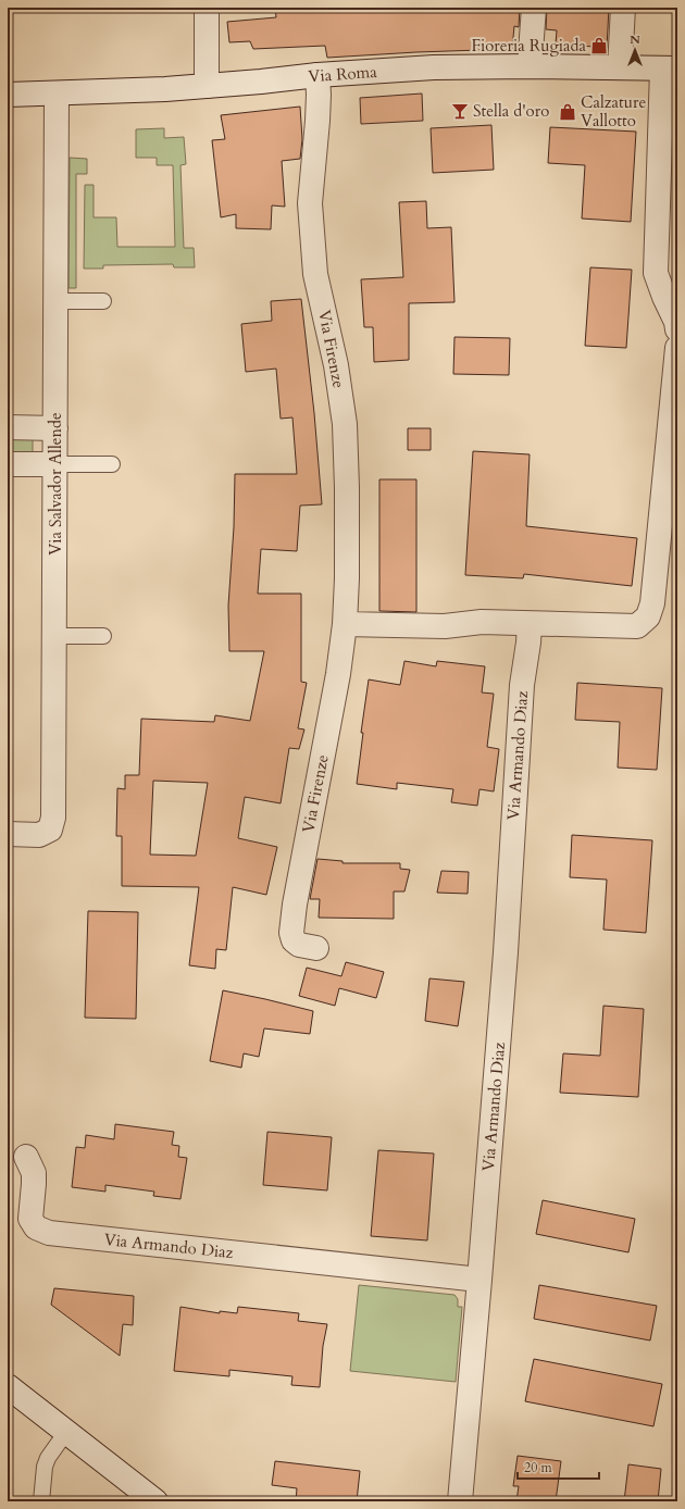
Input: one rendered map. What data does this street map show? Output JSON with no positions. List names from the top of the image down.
{
  "streets": {
    "street": [
      "Via Roma",
      "Via Firenze",
      "Via Salvador Allende",
      "Via Armando Diaz"
    ]
  },
  "crossings": [
    ["Via Roma", "Via Firenze"],
    ["Via Roma", "Via Salvador Allende"]
  ],
  "places": {
    "shop": ["Fioreria Rugiada", "Calzature Vallotto"],
    "bar": ["Stella d'oro"]
  },
  "scale_bar": "20 m",
  "north": "top"
}
